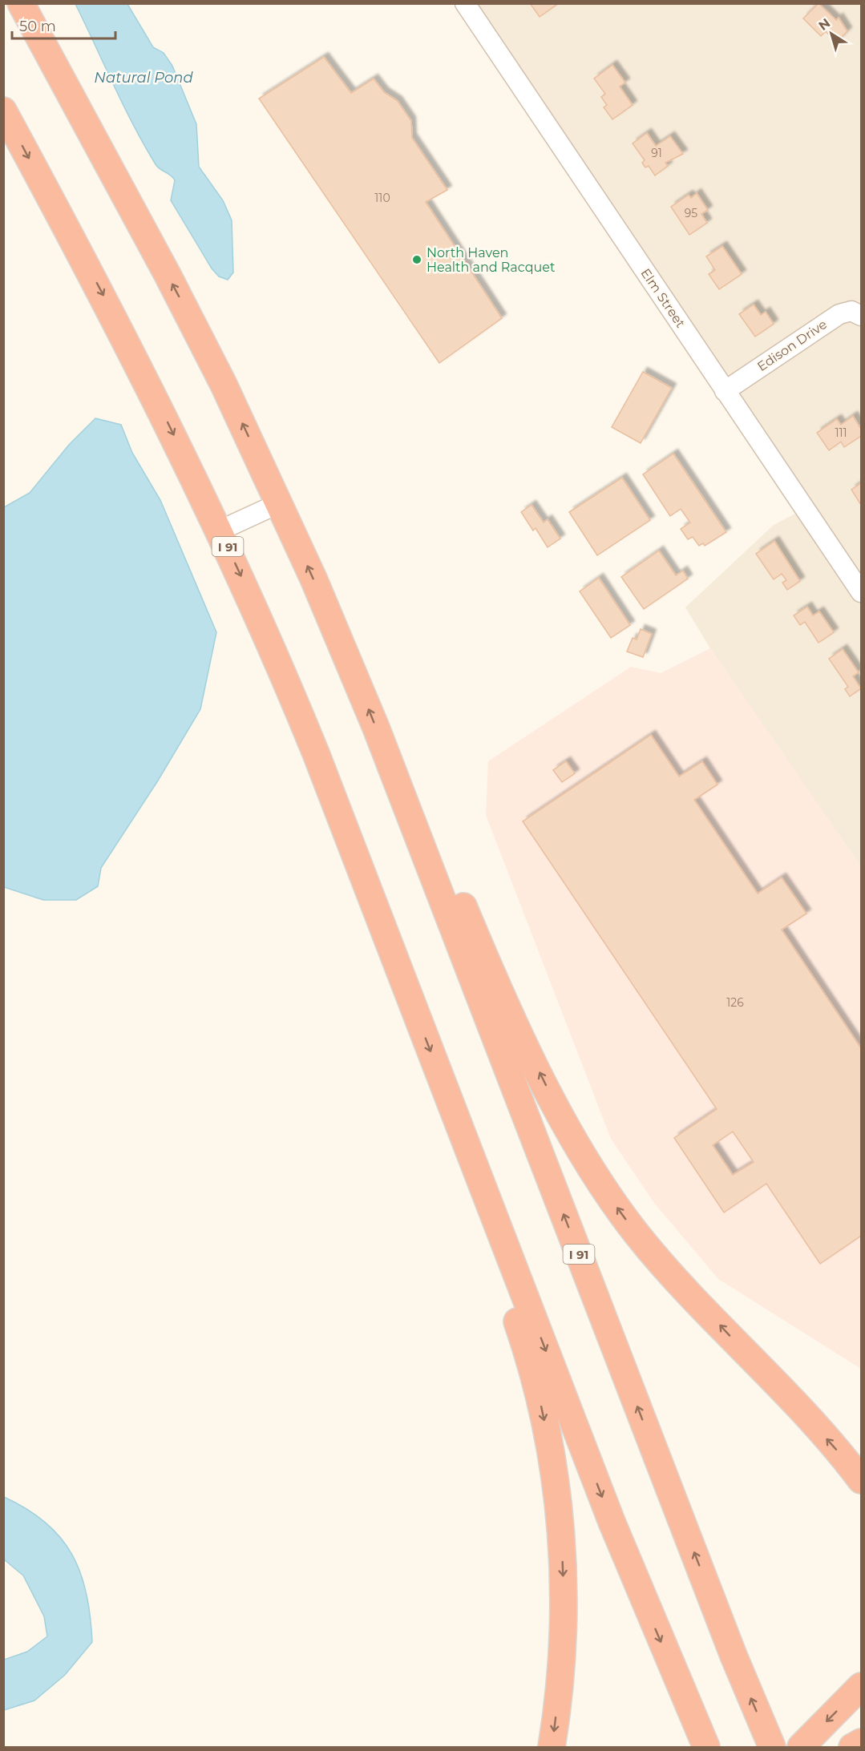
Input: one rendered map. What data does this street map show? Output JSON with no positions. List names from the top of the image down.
{
  "streets": {
    "highway": ["I 91"],
    "street": ["Elm Street", "Edison Drive"]
  },
  "crossings": [
    ["Elm Street", "Edison Drive"]
  ],
  "water": ["Natural Pond"],
  "places": ["North Haven Health and Racquet"],
  "house_numbers": [
    "91",
    "110",
    "95",
    "111",
    "126"
  ],
  "scale_bar": "50 m",
  "north": "top left"
}
